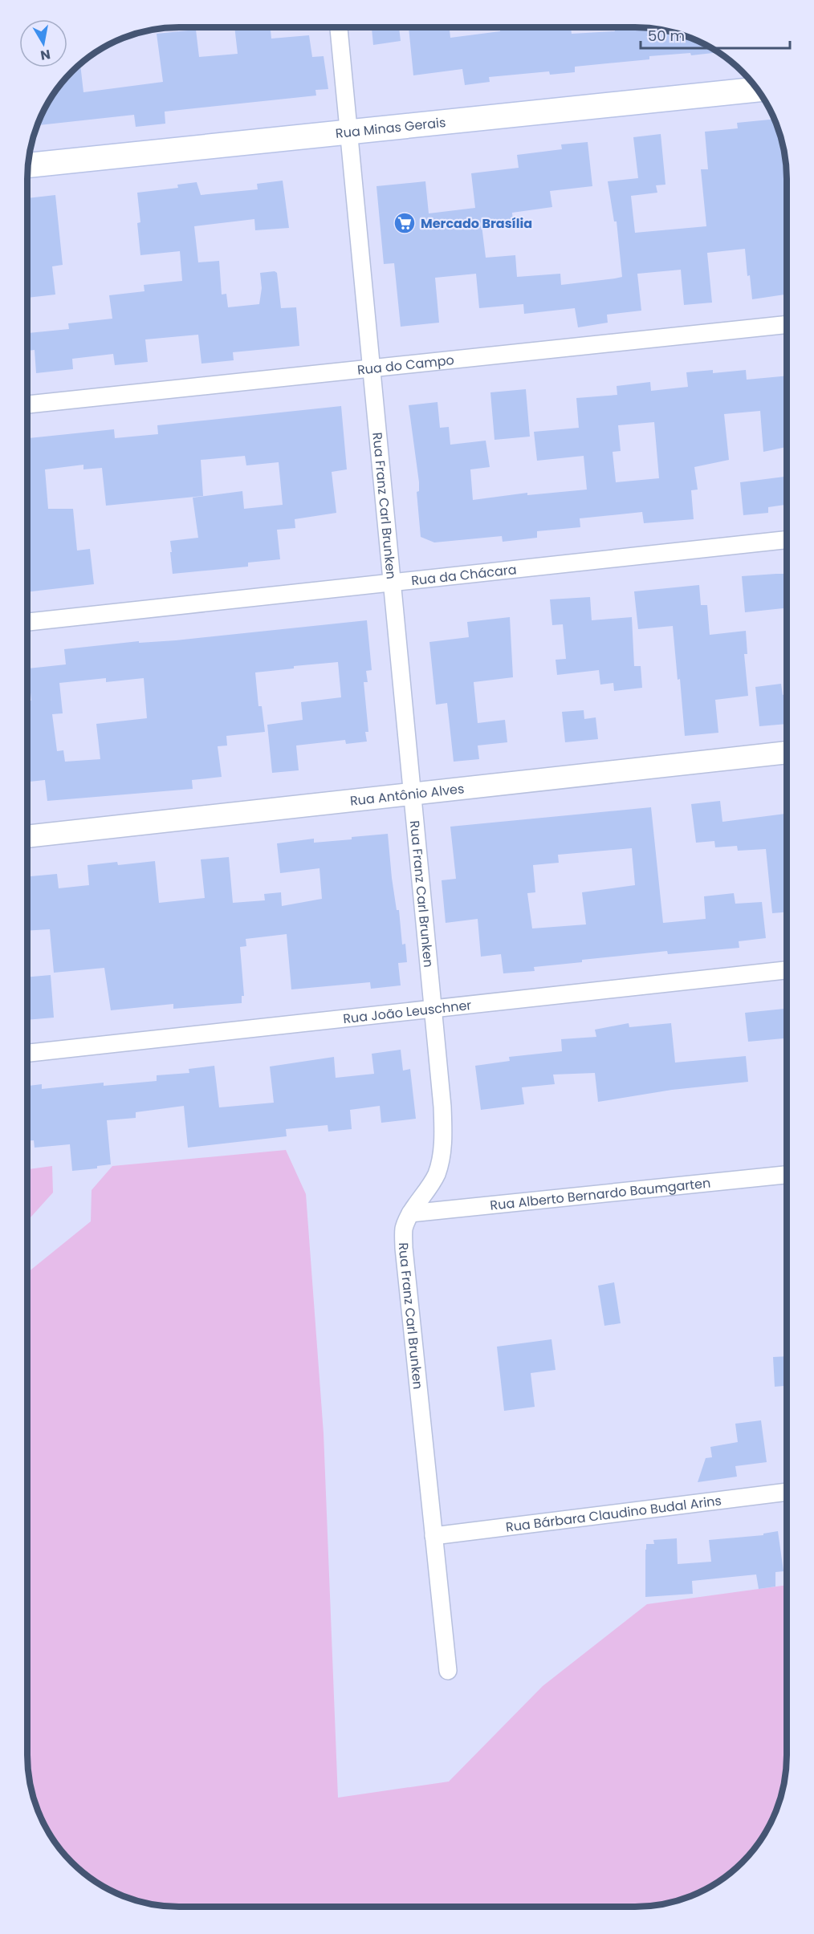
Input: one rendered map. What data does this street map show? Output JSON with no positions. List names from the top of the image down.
{
  "streets": {
    "main road": ["Rua Minas Gerais"],
    "street": [
      "Rua do Campo",
      "Rua Franz Carl Brunken",
      "Rua da Chácara",
      "Rua Antônio Alves",
      "Rua João Leuschner",
      "Rua Alberto Bernardo Baumgarten",
      "Rua Bárbara Claudino Budal Arins"
    ]
  },
  "crossings": [
    ["Rua Minas Gerais", "Rua Franz Carl Brunken"],
    ["Rua do Campo", "Rua Franz Carl Brunken"],
    ["Rua Franz Carl Brunken", "Rua da Chácara"],
    ["Rua Franz Carl Brunken", "Rua Antônio Alves"],
    ["Rua Franz Carl Brunken", "Rua João Leuschner"],
    ["Rua Franz Carl Brunken", "Rua Alberto Bernardo Baumgarten"],
    ["Rua Franz Carl Brunken", "Rua Bárbara Claudino Budal Arins"]
  ],
  "places": {
    "supermarket": ["Mercado Brasília"]
  },
  "scale_bar": "50 m",
  "north": "bottom"
}
